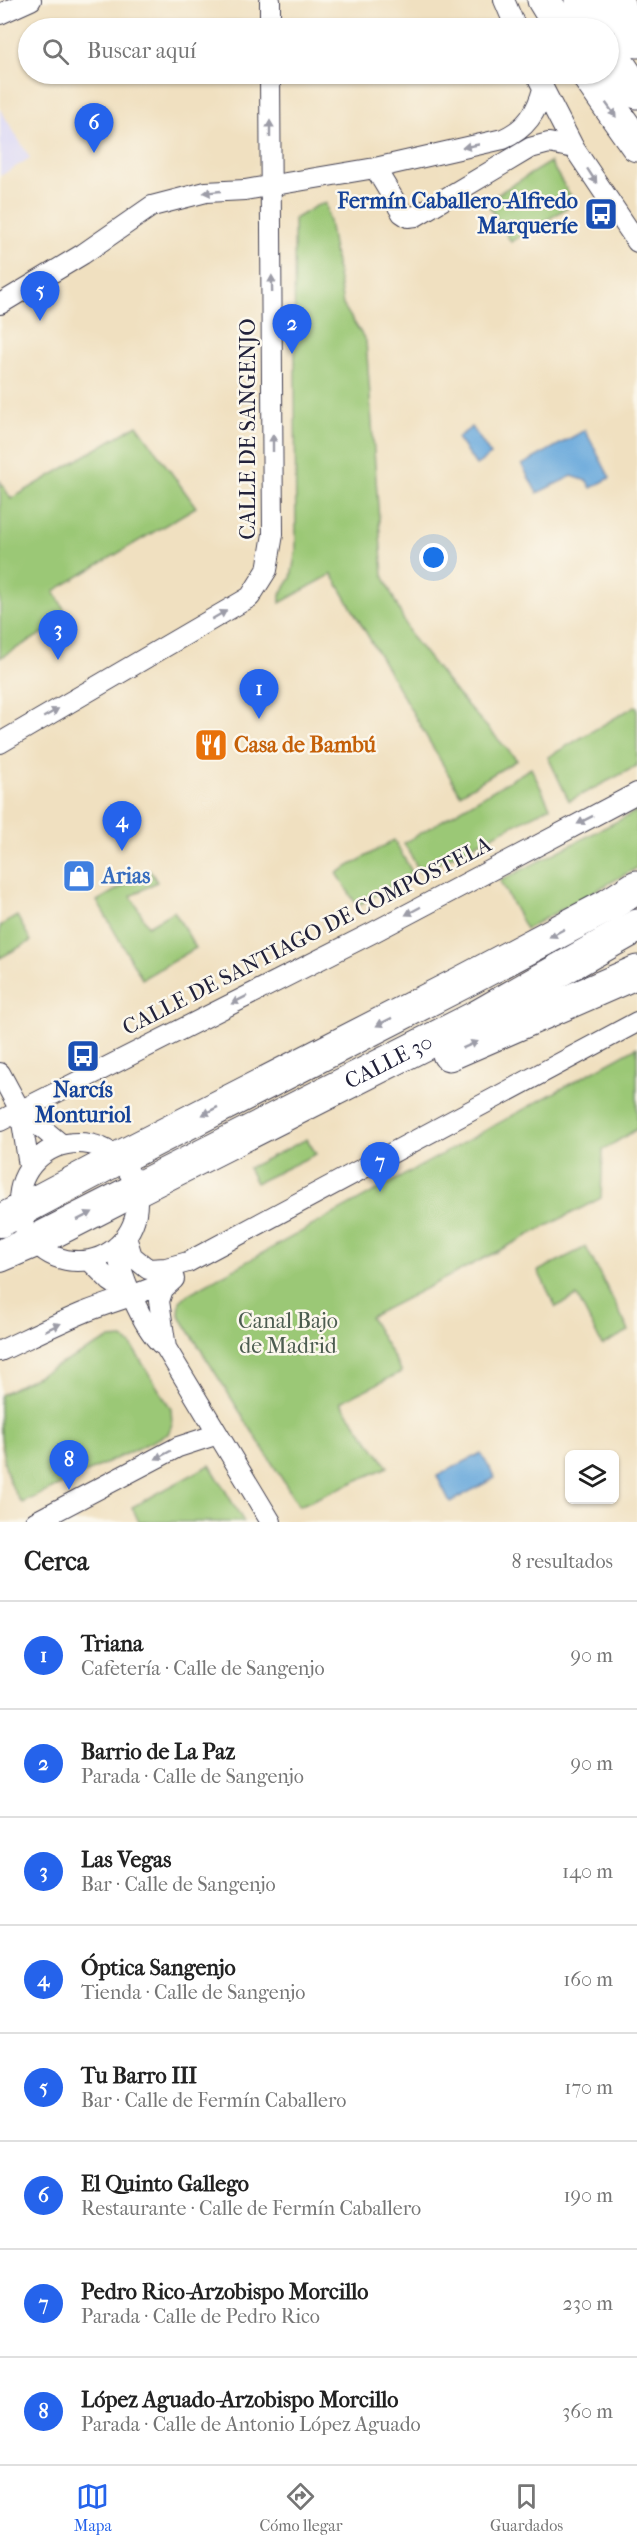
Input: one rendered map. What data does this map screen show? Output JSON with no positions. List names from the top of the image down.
{
  "streets": {
    "highway": ["CALLE 30"],
    "street": ["CALLE DE SANGENJO", "CALLE DE SANTIAGO DE COMPOSTELA"]
  },
  "one_way": ["CALLE DE SANGENJO", "CALLE DE SANTIAGO DE COMPOSTELA"],
  "parks": ["Canal Bajo de Madrid"],
  "places": {
    "bus stop": ["Fermín Caballero-Alfredo Marqueríe", "Narcís Monturiol"],
    "restaurant": ["Casa de Bambú"],
    "shop": ["Arias"]
  },
  "page": {
    "search": "Buscar aquí",
    "pins": [
      "6",
      "5",
      "2",
      "3",
      "1",
      "4",
      "7",
      "8"
    ],
    "heading": ["Cerca", "8 resultados"],
    "list": [
      {
        "mark": "1",
        "name": "Triana",
        "note": "Cafetería · Calle de Sangenjo",
        "value": "90 m"
      },
      {
        "mark": "2",
        "name": "Barrio de La Paz",
        "note": "Parada · Calle de Sangenjo",
        "value": "90 m"
      },
      {
        "mark": "3",
        "name": "Las Vegas",
        "note": "Bar · Calle de Sangenjo",
        "value": "140 m"
      },
      {
        "mark": "4",
        "name": "Óptica Sangenjo",
        "note": "Tienda · Calle de Sangenjo",
        "value": "160 m"
      },
      {
        "mark": "5",
        "name": "Tu Barro III",
        "note": "Bar · Calle de Fermín Caballero",
        "value": "170 m"
      },
      {
        "mark": "6",
        "name": "El Quinto Gallego",
        "note": "Restaurante · Calle de Fermín Caballero",
        "value": "190 m"
      },
      {
        "mark": "7",
        "name": "Pedro Rico-Arzobispo Morcillo",
        "note": "Parada · Calle de Pedro Rico",
        "value": "230 m"
      },
      {
        "mark": "8",
        "name": "López Aguado-Arzobispo Morcillo",
        "note": "Parada · Calle de Antonio López Aguado",
        "value": "360 m"
      }
    ],
    "nav": ["Mapa", "Cómo llegar", "Guardados"]
  }
}
